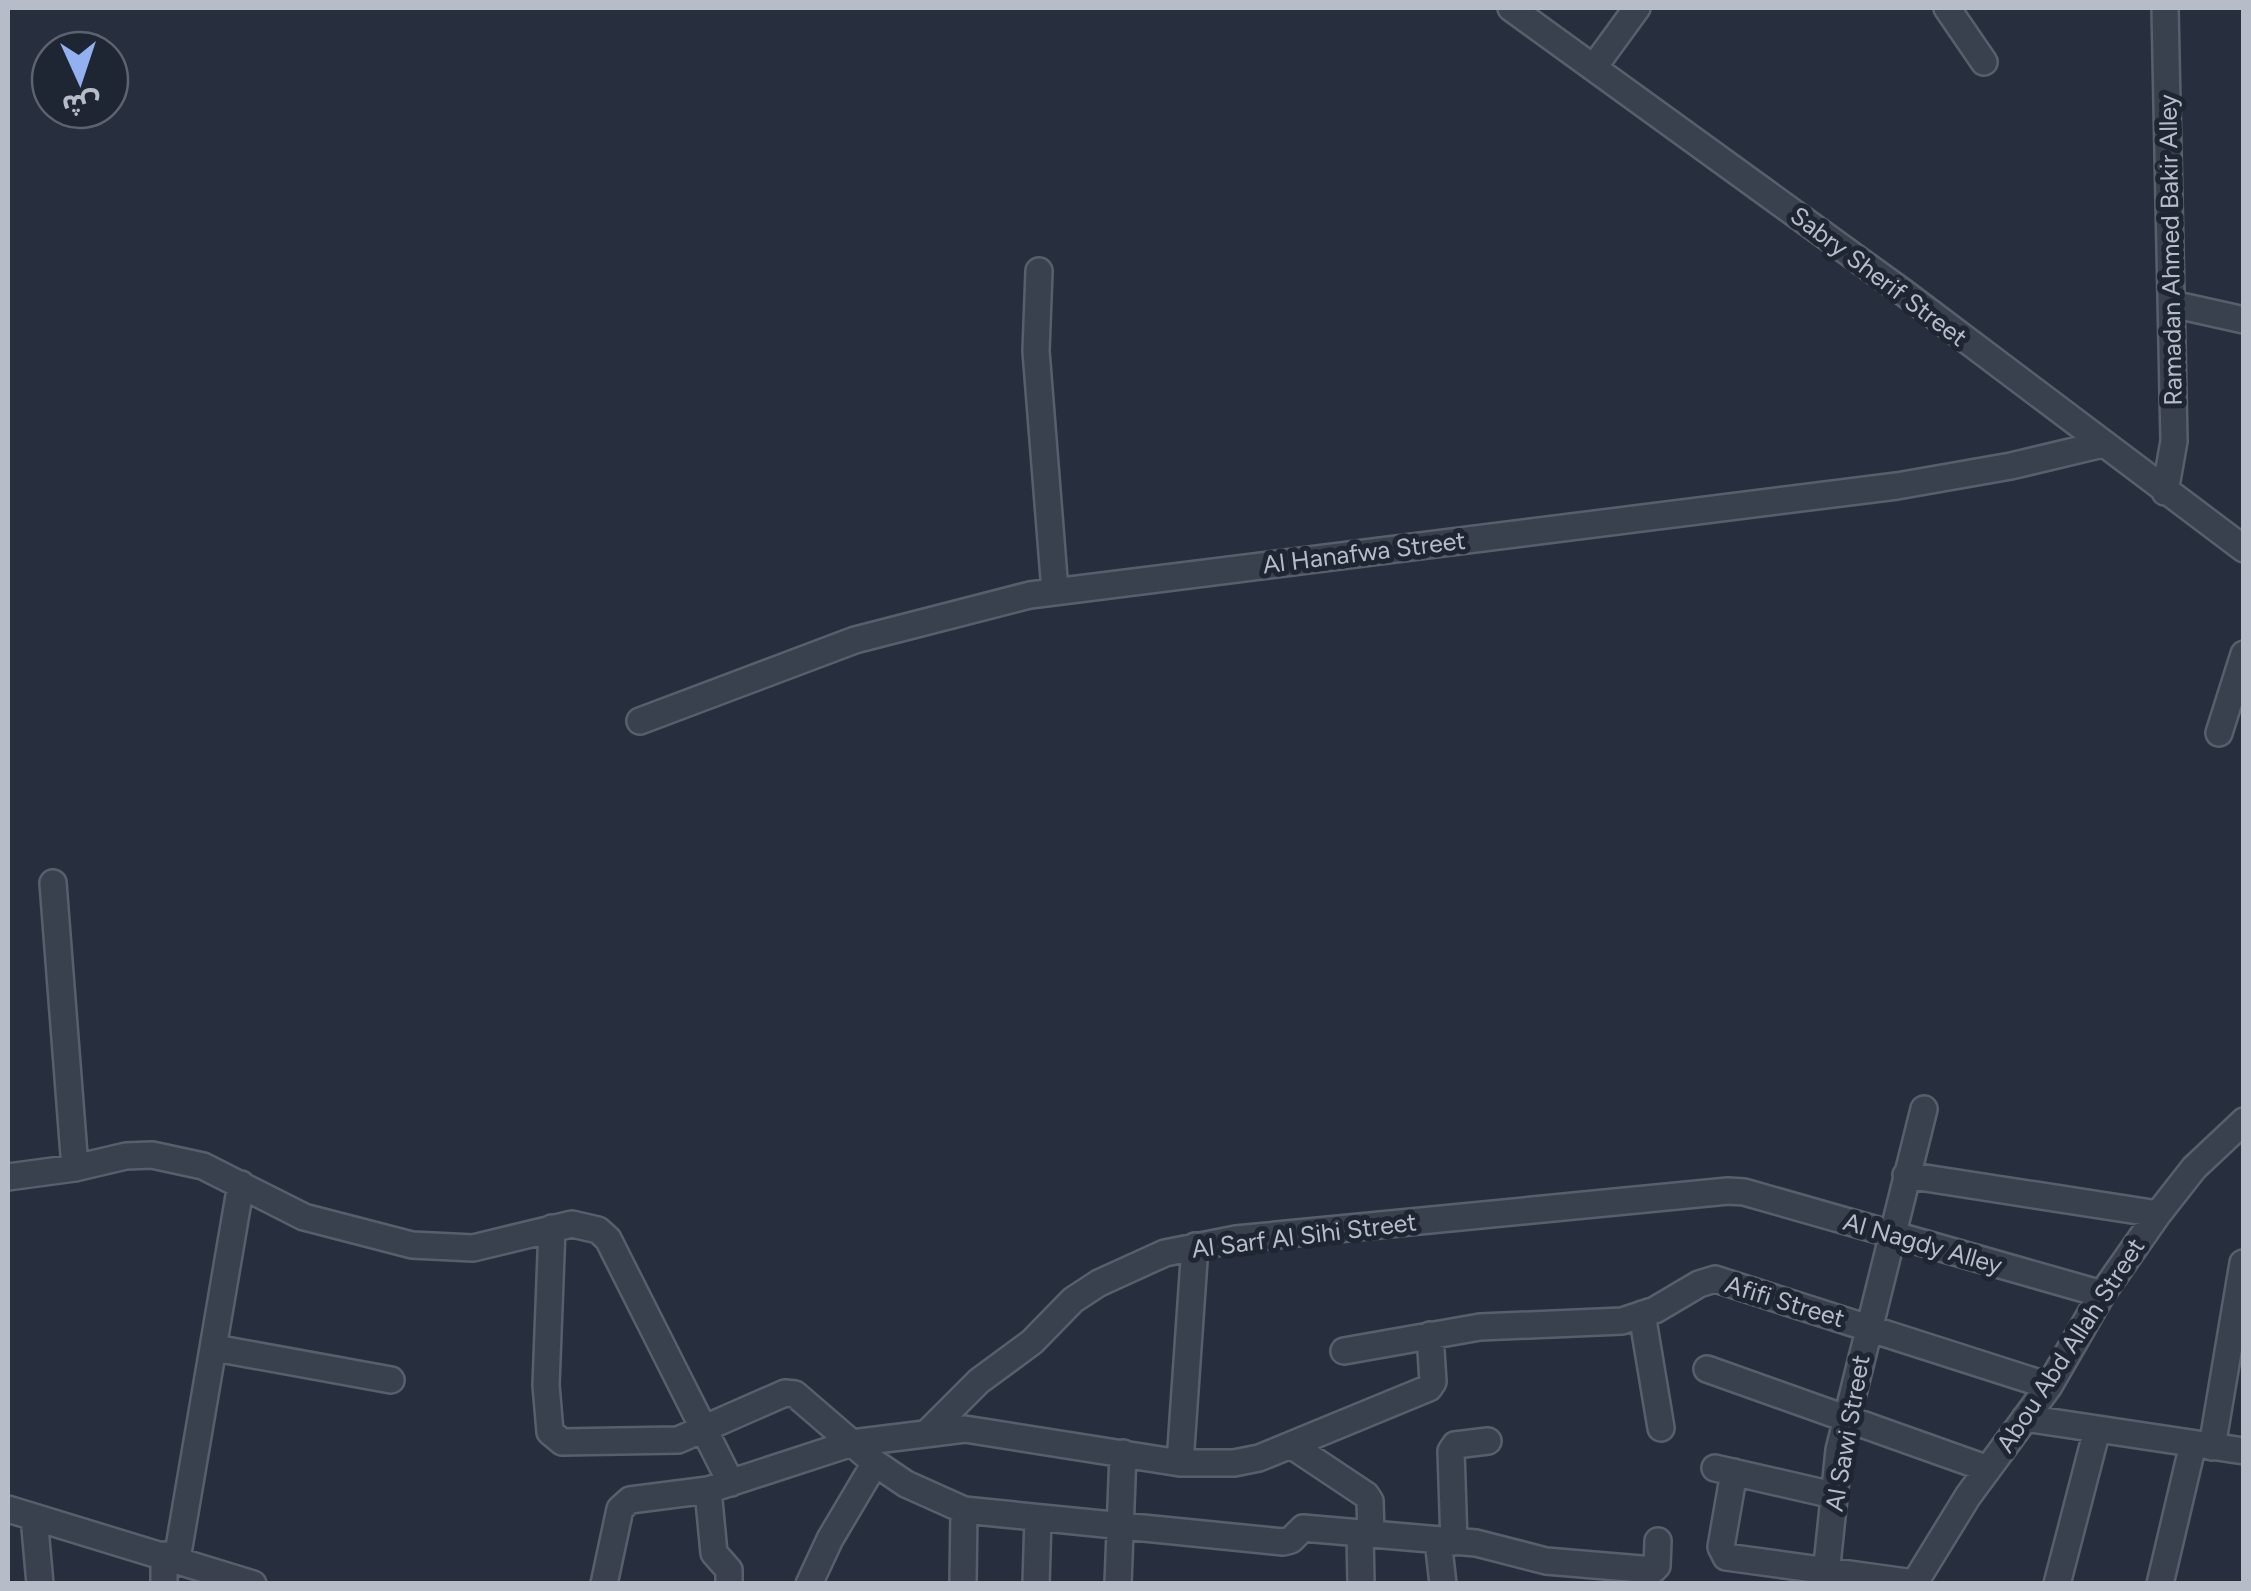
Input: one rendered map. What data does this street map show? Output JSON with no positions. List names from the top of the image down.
{
  "streets": {
    "street": [
      "Ramadan Ahmed Bakir Alley",
      "Sabry Sherif Street",
      "Al Hanafwa Street",
      "Al Sarf Al Sihi Street",
      "Al Nagdy Alley",
      "Afifi Street",
      "Abou Abd Allah Street",
      "Al Sawi Street"
    ]
  },
  "crossings": [
    ["Ramadan Ahmed Bakir Alley", "Sabry Sherif Street"],
    ["Sabry Sherif Street", "Al Hanafwa Street"],
    ["Al Sarf Al Sihi Street", "Al Nagdy Alley"],
    ["Al Nagdy Alley", "Abou Abd Allah Street"],
    ["Al Nagdy Alley", "Al Sawi Street"],
    ["Afifi Street", "Abou Abd Allah Street"],
    ["Afifi Street", "Al Sawi Street"]
  ],
  "north": "bottom"
}
